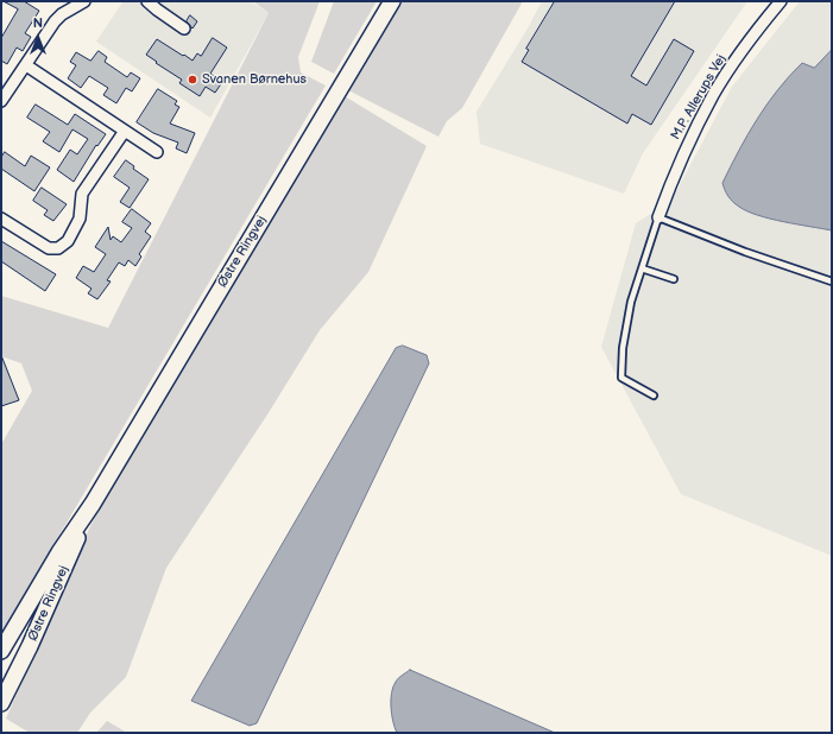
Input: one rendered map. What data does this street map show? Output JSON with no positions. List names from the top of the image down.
{
  "streets": {
    "main road": ["Østre Ringvej"],
    "street": ["M.P. Allerups Vej"]
  },
  "places": ["Svanen Børnehus"],
  "north": "top"
}
